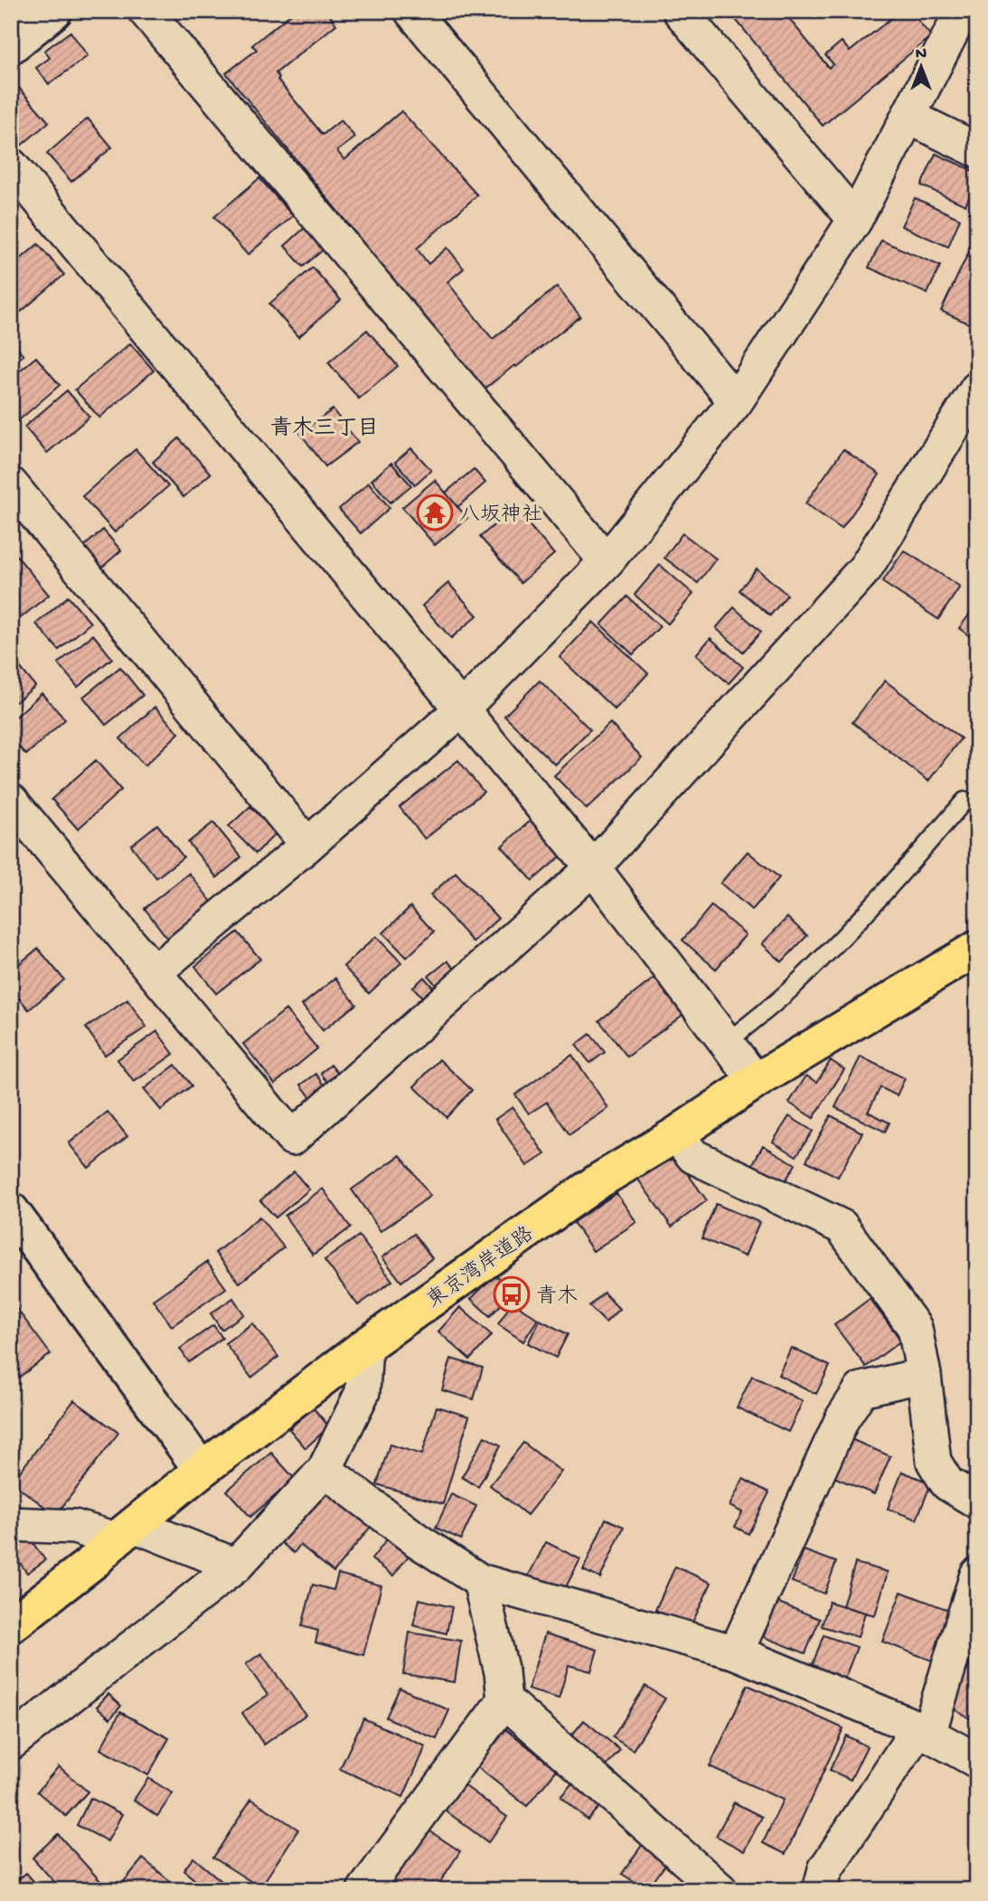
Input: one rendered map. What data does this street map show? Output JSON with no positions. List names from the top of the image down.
{
  "streets": {
    "highway": ["東京湾岸道路"]
  },
  "districts": ["青木三丁目"],
  "places": {
    "temple": ["八坂神社"],
    "bus stop": ["青木"]
  },
  "north": "top"
}
